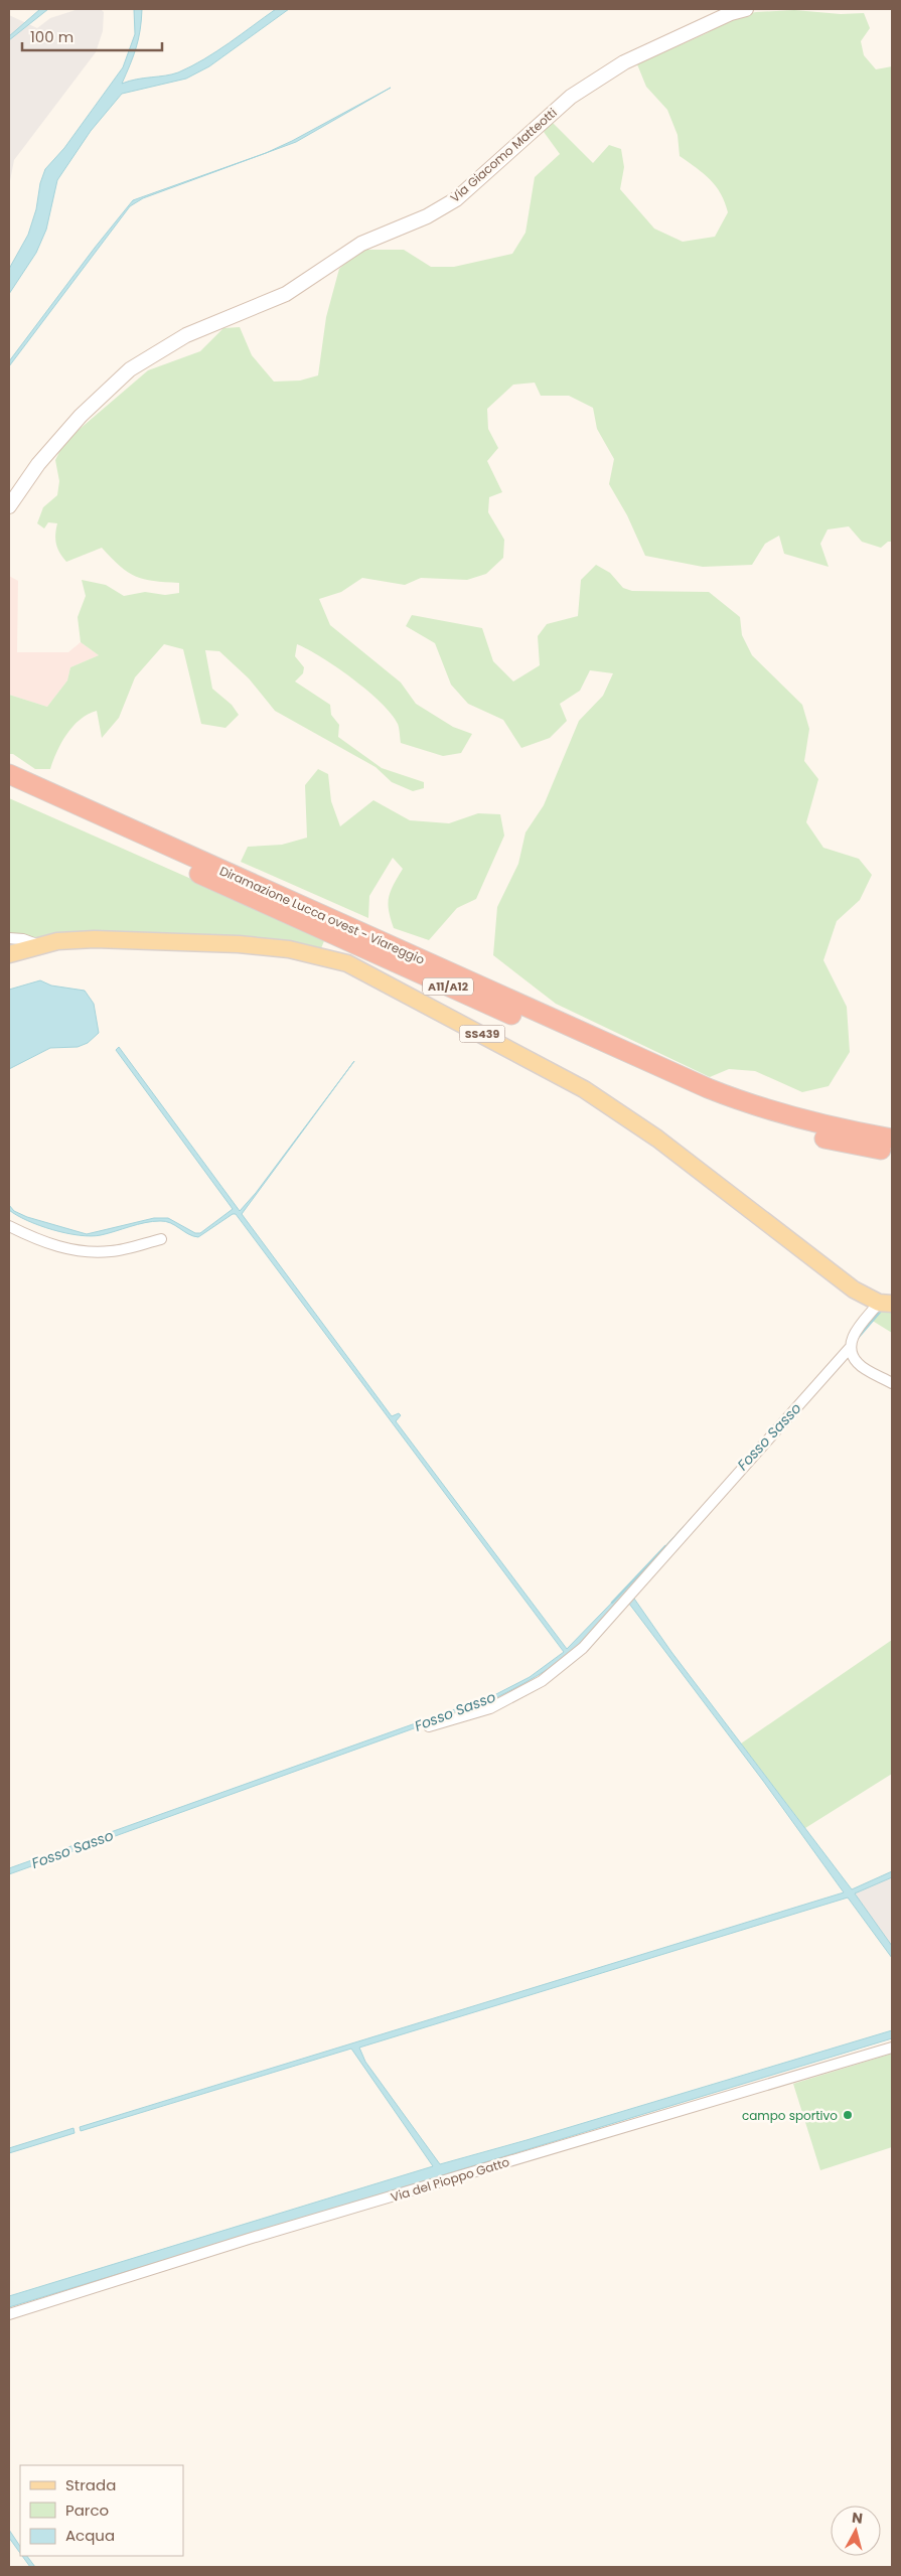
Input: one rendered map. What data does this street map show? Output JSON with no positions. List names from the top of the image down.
{
  "streets": {
    "highway": ["Diramazione Lucca ovest - Viareggio", "A11/A12"],
    "main road": ["Via Giacomo Matteotti", "SS439"],
    "street": ["Via del Pioppo Gatto"]
  },
  "water": ["Fosso Sasso"],
  "places": ["campo sportivo"],
  "legend": ["Strada", "Parco", "Acqua"],
  "scale_bar": "100 m",
  "north": "top"
}
